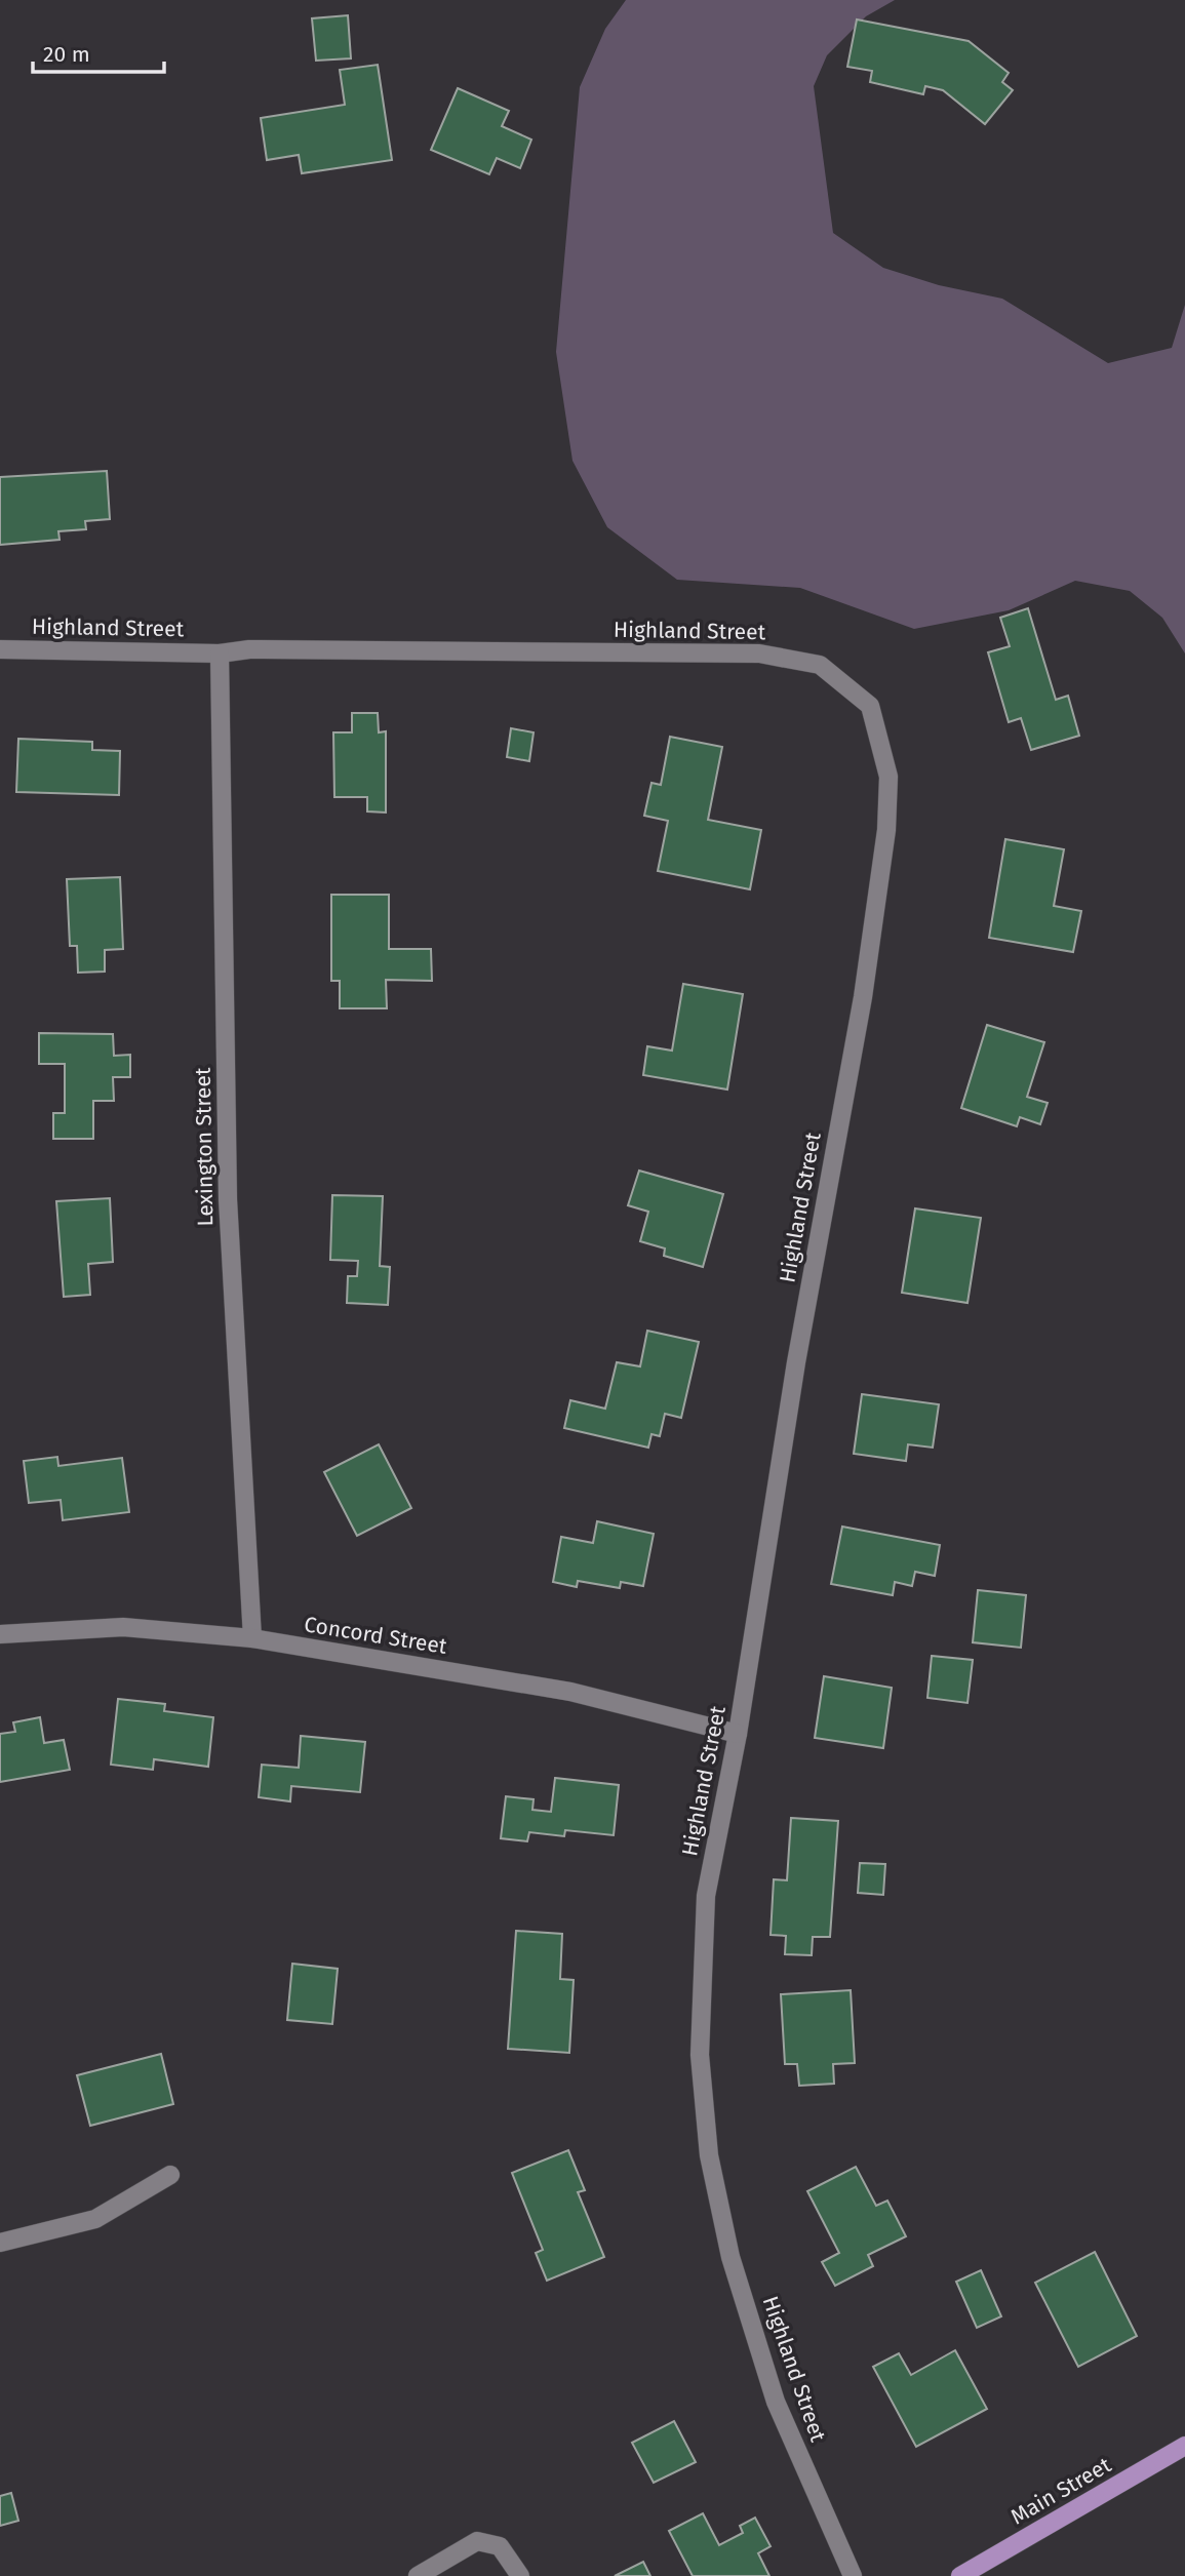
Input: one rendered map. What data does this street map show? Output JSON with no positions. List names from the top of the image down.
{
  "streets": {
    "main road": ["Main Street"],
    "street": ["Highland Street", "Lexington Street", "Concord Street"]
  },
  "crossings": [
    ["Highland Street", "Lexington Street"],
    ["Highland Street", "Concord Street"],
    ["Lexington Street", "Concord Street"]
  ],
  "scale_bar": "20 m"
}
